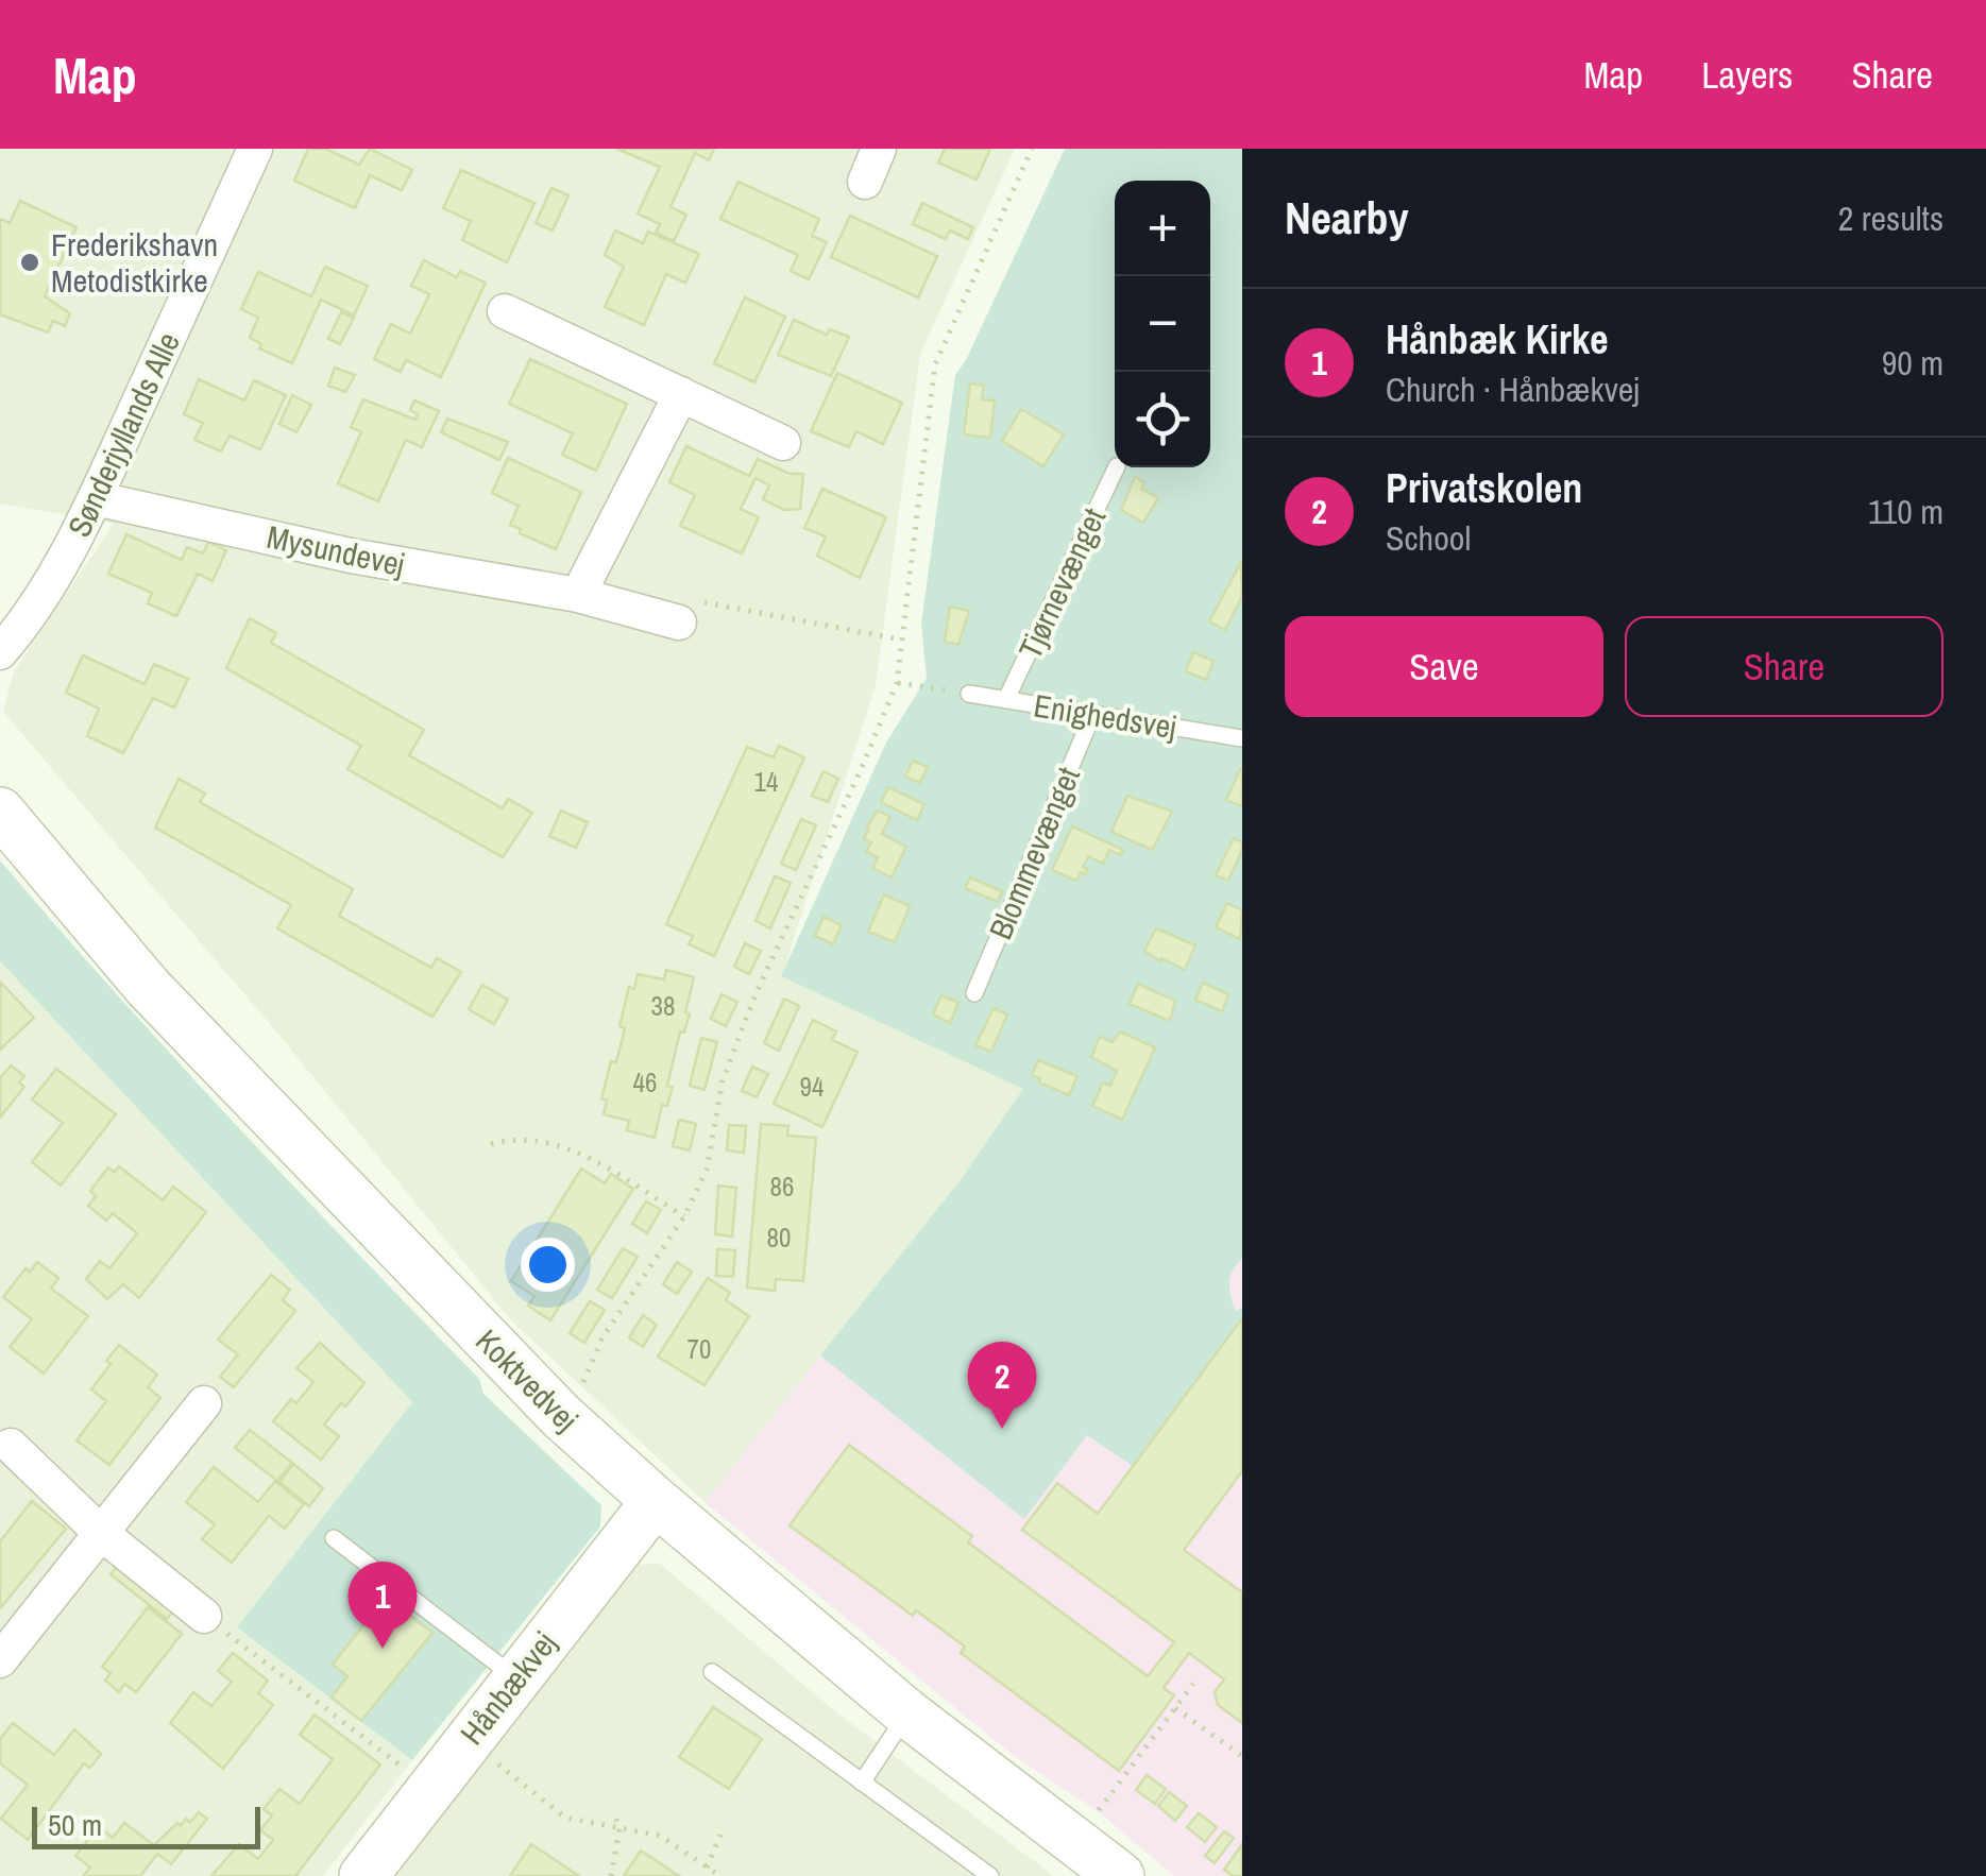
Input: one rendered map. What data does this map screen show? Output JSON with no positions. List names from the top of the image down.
{
  "streets": {
    "street": [
      "Sønderjyllands Alle",
      "Mysundevej",
      "Koktvedvej",
      "Hånbækvej"
    ],
    "lane": ["Tjørnevænget", "Enighedsvej", "Blommevænget"]
  },
  "crossings": [
    ["Sønderjyllands Alle", "Mysundevej"],
    ["Tjørnevænget", "Enighedsvej"],
    ["Enighedsvej", "Blommevænget"],
    ["Koktvedvej", "Hånbækvej"]
  ],
  "places": ["Frederikshavn Metodistkirke"],
  "house_numbers": [
    "14",
    "38",
    "46",
    "94",
    "86",
    "80",
    "70"
  ],
  "scale_bar": "50 m",
  "page": {
    "header": "Map",
    "nav": ["Map", "Layers", "Share"],
    "heading": ["Nearby", "2 results"],
    "map_buttons": ["+", "−"],
    "list": [
      {
        "mark": "1",
        "name": "Hånbæk Kirke",
        "note": "Church · Hånbækvej",
        "value": "90 m"
      },
      {
        "mark": "2",
        "name": "Privatskolen",
        "note": "School",
        "value": "110 m"
      }
    ],
    "buttons": ["Save", "Share"],
    "pins": ["2", "1"],
    "scale": "50 m"
  }
}
